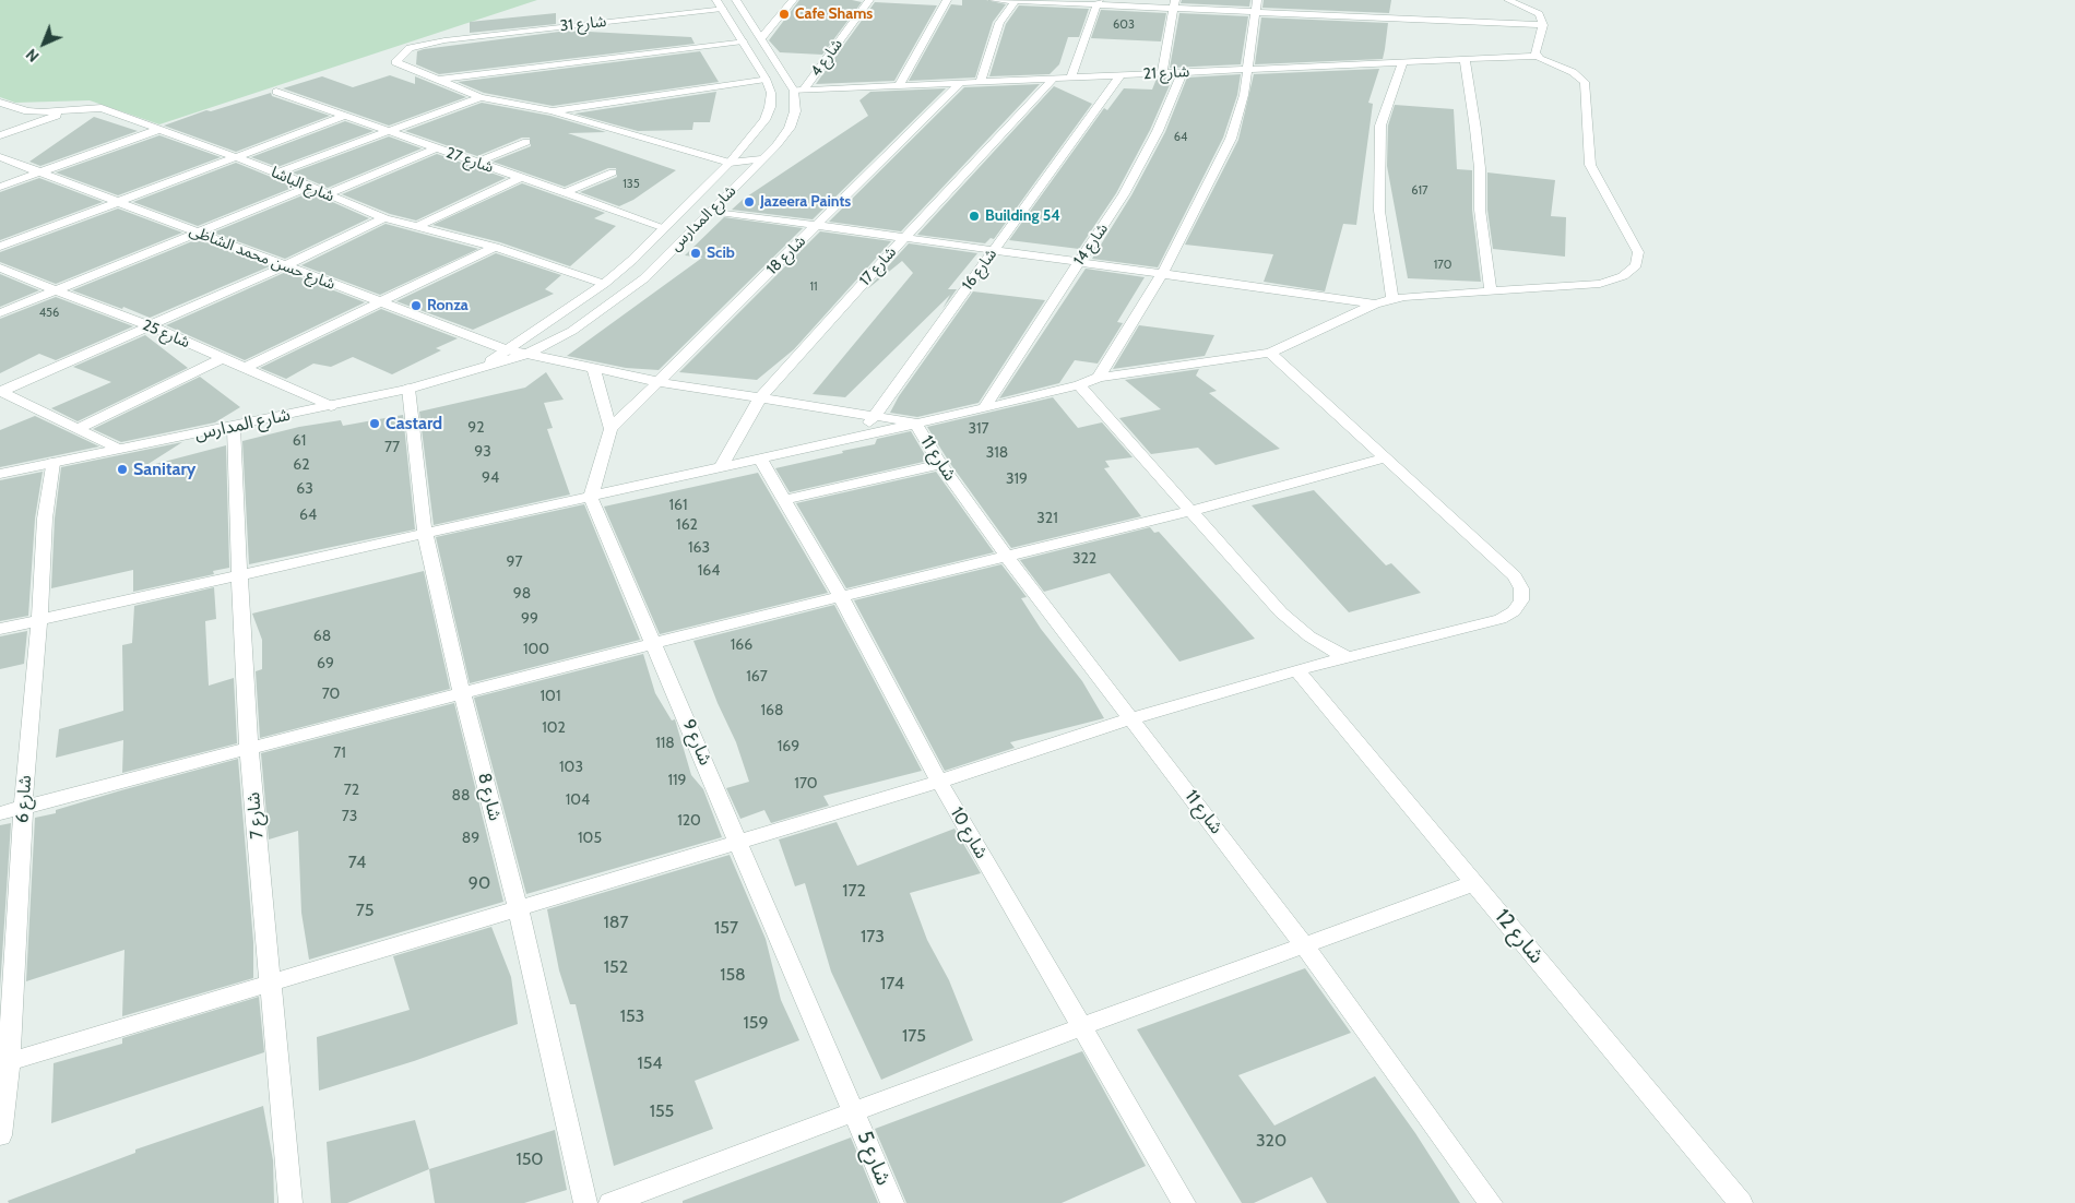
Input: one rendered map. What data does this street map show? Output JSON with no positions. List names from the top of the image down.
{
  "streets": {
    "street": [
      "شارع 31",
      "شارع 4",
      "شارع 21",
      "شارع 27",
      "شارع الباشا",
      "شارع المدارس",
      "شارع 14",
      "شارع 18",
      "شارع حسن محمد الشاظى",
      "شارع 17",
      "شارع 16",
      "شارع 25",
      "شارع 11",
      "شارع 9",
      "شارع 8",
      "شارع 6",
      "شارع 7",
      "شارع 10",
      "شارع 12",
      "شارع 5"
    ]
  },
  "crossings": [
    ["شارع 31", "شارع المدارس"],
    ["شارع 4", "شارع 21"],
    ["شارع 4", "شارع المدارس"],
    ["شارع 21", "شارع المدارس"],
    ["شارع 21", "شارع 14"],
    ["شارع 21", "شارع 18"],
    ["شارع 21", "شارع 17"],
    ["شارع 21", "شارع 16"],
    ["شارع 27", "شارع المدارس"],
    ["شارع الباشا", "شارع المدارس"],
    ["شارع المدارس", "شارع حسن محمد الشاظى"],
    ["شارع المدارس", "شارع 25"],
    ["شارع المدارس", "شارع 8"],
    ["شارع المدارس", "شارع 6"],
    ["شارع المدارس", "شارع 7"],
    ["شارع 18", "شارع حسن محمد الشاظى"],
    ["شارع حسن محمد الشاظى", "شارع 17"],
    ["شارع حسن محمد الشاظى", "شارع 16"],
    ["شارع حسن محمد الشاظى", "شارع 11"],
    ["شارع 9", "شارع 5"]
  ],
  "places": [
    "Cafe Shams",
    "Jazeera Paints",
    "Building 54",
    "Scib",
    "Ronza",
    "Castard",
    "Sanitary"
  ],
  "house_numbers": [
    "603",
    "64",
    "135",
    "617",
    "170",
    "11",
    "456",
    "92",
    "317",
    "61",
    "77",
    "93",
    "318",
    "62",
    "94",
    "319",
    "63",
    "161",
    "64",
    "321",
    "162",
    "163",
    "322",
    "97",
    "164",
    "98",
    "99",
    "68",
    "166",
    "100",
    "69",
    "167",
    "70",
    "101",
    "168",
    "102",
    "118",
    "169",
    "71",
    "103",
    "119",
    "170",
    "72",
    "88",
    "104",
    "73",
    "120",
    "89",
    "105",
    "74",
    "90",
    "172",
    "75",
    "187",
    "157",
    "173",
    "152",
    "158",
    "174",
    "153",
    "159",
    "175",
    "154",
    "155",
    "320",
    "150"
  ],
  "north": "bottom left"
}
